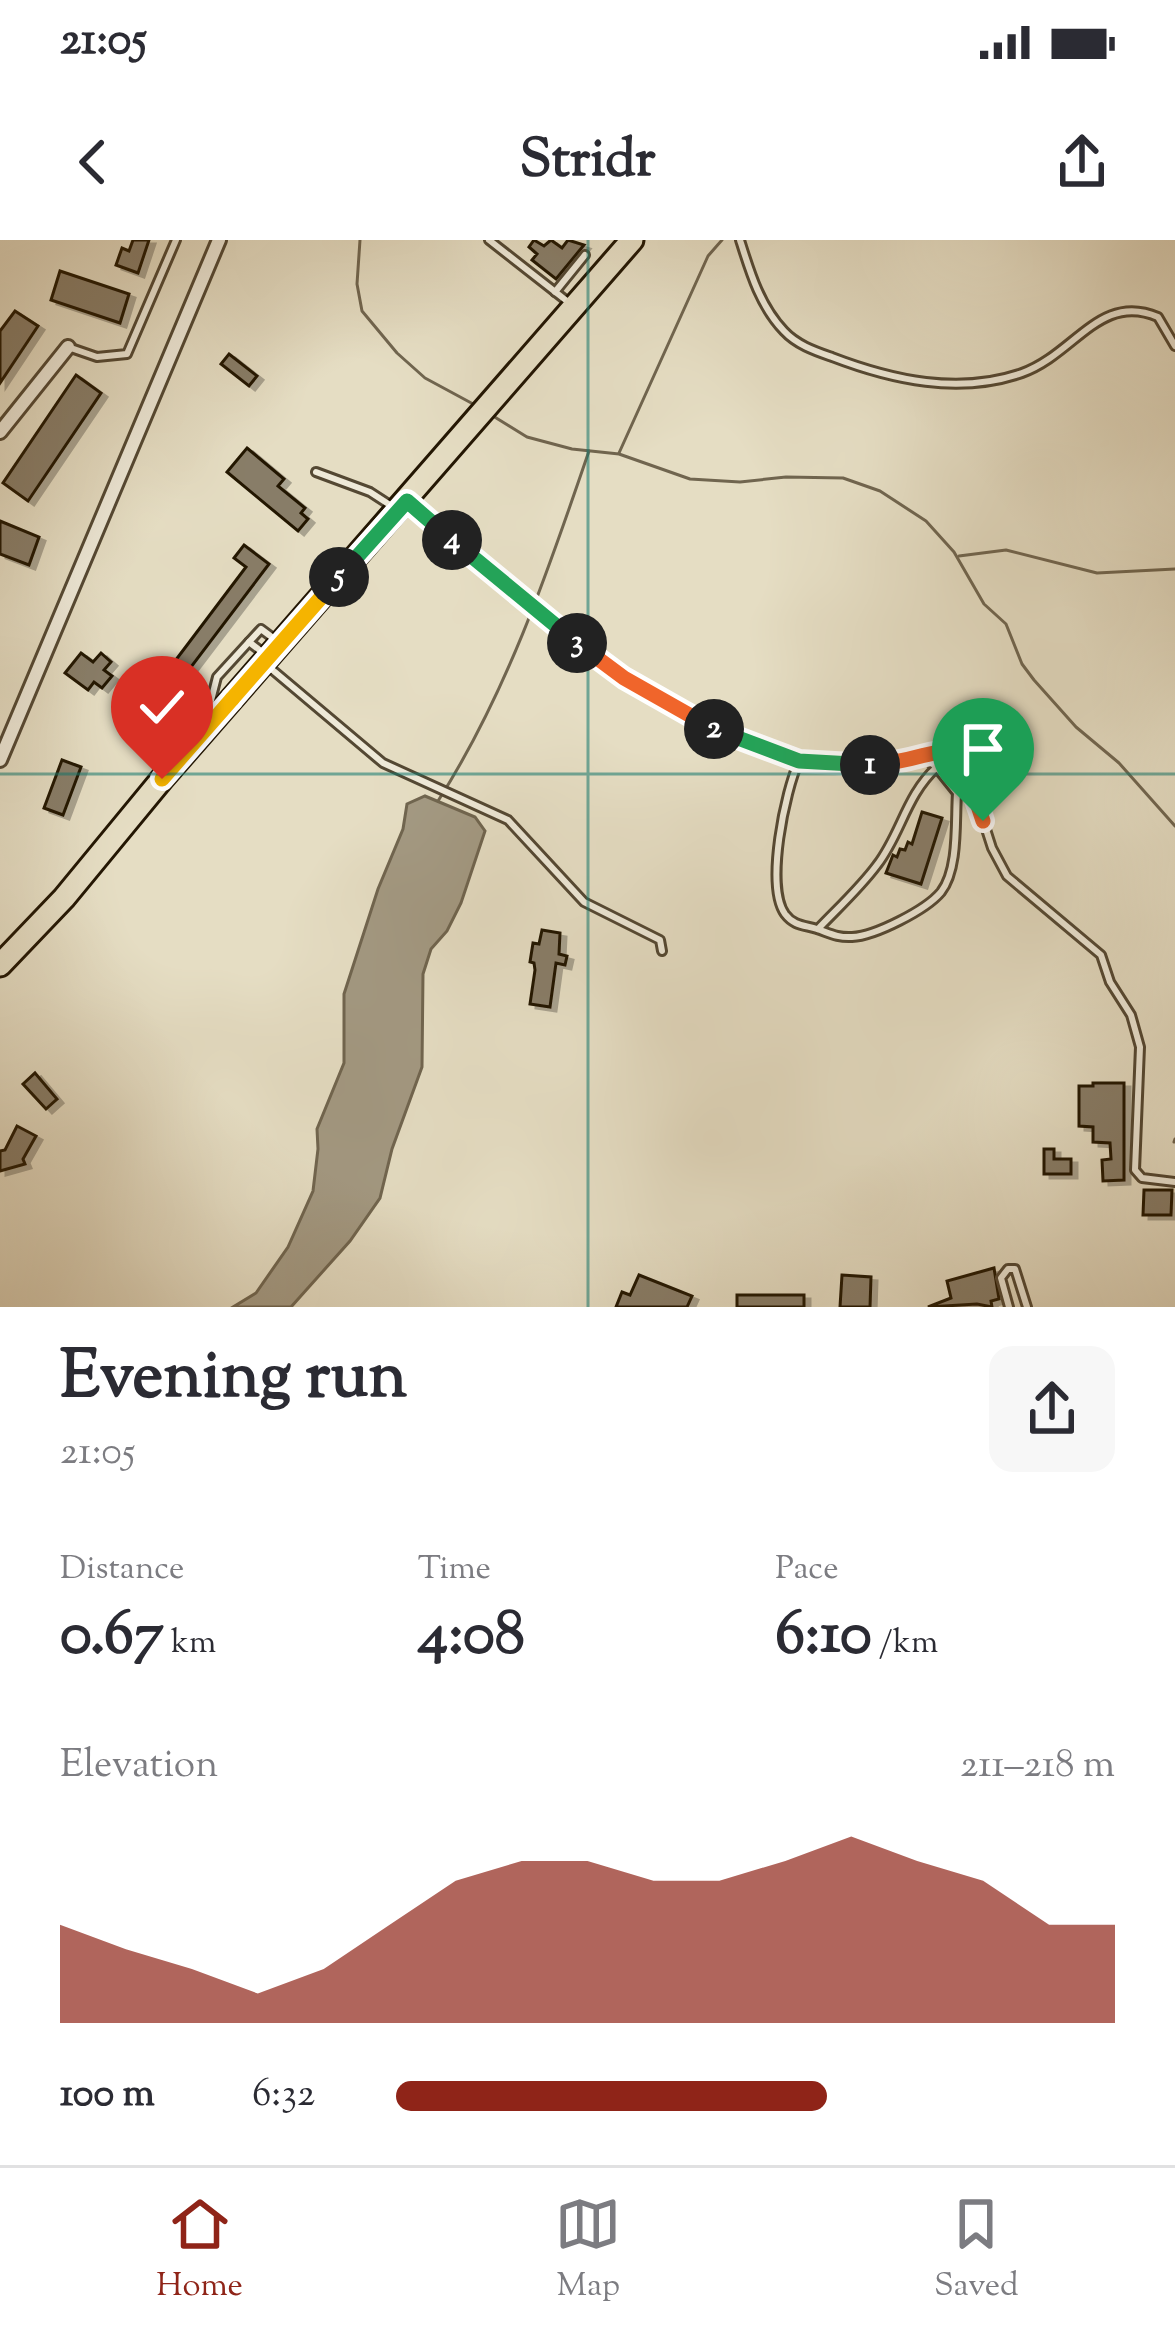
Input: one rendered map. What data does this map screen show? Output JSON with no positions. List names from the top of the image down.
{
  "page": {
    "status": "21:05",
    "header": "Stridr",
    "pins": [
      "4",
      "5",
      "3",
      "2",
      "1"
    ],
    "heading": ["Evening run", "21:05"],
    "stats": [
      ["Distance", "0.67 km"],
      ["Time", "4:08"],
      ["Pace", "6:10 /km"]
    ],
    "chart": ["Elevation", "211–218 m"],
    "list": [
      {
        "name": "100 m",
        "note": "6:32"
      }
    ],
    "tabs": ["Home", "Map", "Saved"]
  }
}
